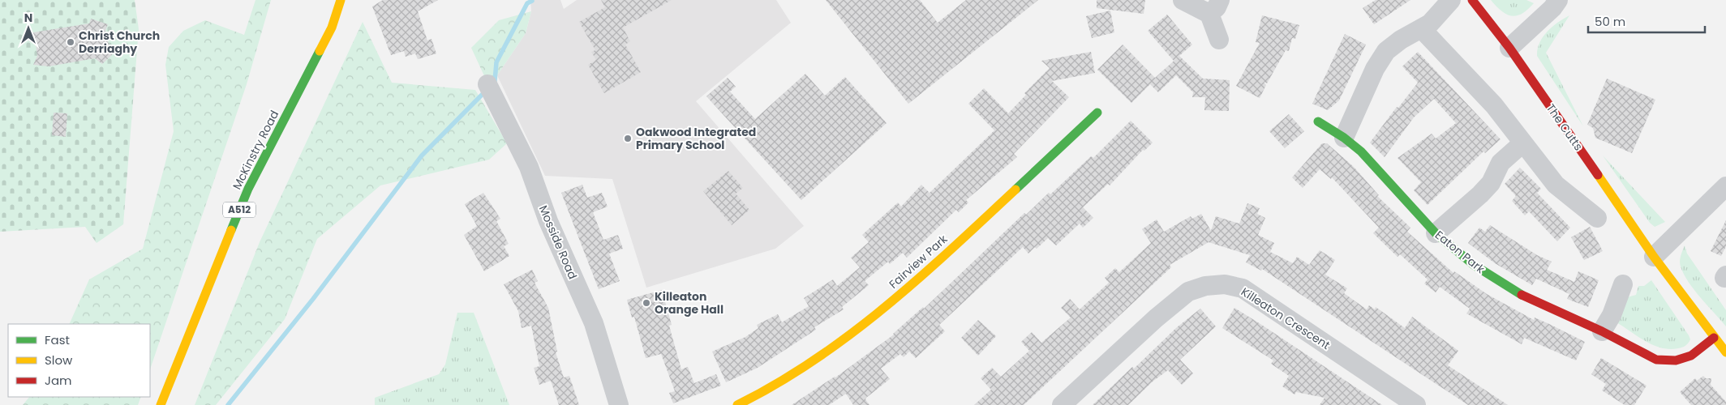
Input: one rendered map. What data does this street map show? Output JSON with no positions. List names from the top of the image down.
{
  "streets": {
    "main road": [
      "The Cutts",
      "McKinstry Road",
      "A512",
      "Eaton Park",
      "Fairview Park"
    ],
    "street": ["Mosside Road", "Killeaton Crescent"]
  },
  "crossings": [
    ["The Cutts", "Eaton Park"]
  ],
  "places": ["Christ Church Derriaghy", "Oakwood Integrated Primary School", "Killeaton Orange Hall"],
  "legend": ["Fast", "Slow", "Jam"],
  "scale_bar": "50 m",
  "north": "top"
}
